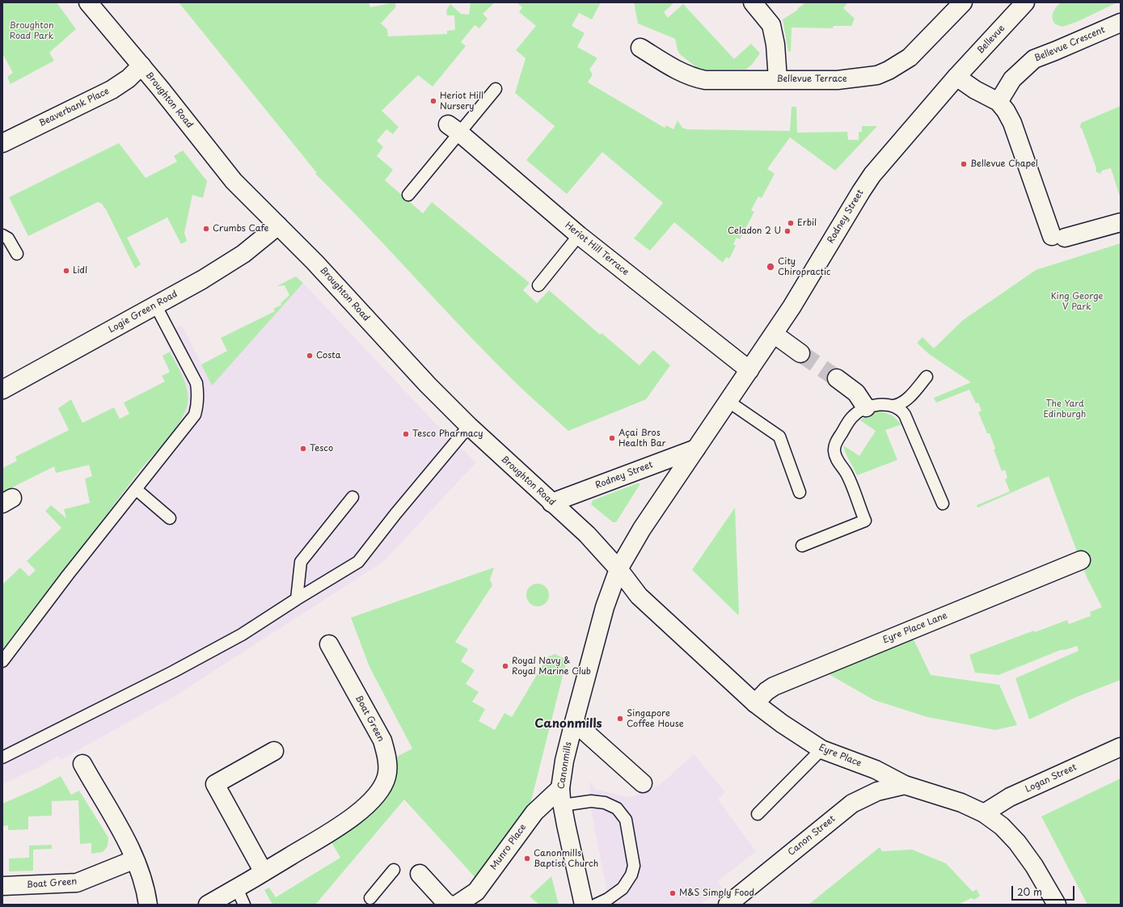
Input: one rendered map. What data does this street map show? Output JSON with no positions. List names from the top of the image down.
{
  "streets": {
    "street": [
      "Bellevue",
      "Bellevue Crescent",
      "Bellevue Terrace",
      "Broughton Road",
      "Beaverbank Place",
      "Rodney Street",
      "Heriot Hill Terrace",
      "Logie Green Road",
      "Eyre Place Lane",
      "Boat Green",
      "Eyre Place",
      "Canonmills",
      "Logan Street",
      "Canon Street",
      "Munro Place"
    ]
  },
  "crossings": [
    ["Bellevue", "Rodney Street"],
    ["Broughton Road", "Beaverbank Place"],
    ["Broughton Road", "Rodney Street"],
    ["Broughton Road", "Logie Green Road"],
    ["Broughton Road", "Eyre Place"],
    ["Broughton Road", "Canonmills"],
    ["Rodney Street", "Heriot Hill Terrace"],
    ["Rodney Street", "Eyre Place"],
    ["Rodney Street", "Canonmills"],
    ["Eyre Place Lane", "Eyre Place"],
    ["Eyre Place", "Canonmills"],
    ["Eyre Place", "Logan Street"],
    ["Eyre Place", "Canon Street"],
    ["Canonmills", "Munro Place"]
  ],
  "districts": ["Canonmills"],
  "parks": ["Broughton Road Park", "King George V Park", "The Yard Edinburgh"],
  "places": [
    "Heriot Hill Nursery",
    "Bellevue Chapel",
    "Erbil",
    "Crumbs Cafe",
    "Celadon 2 U",
    "City Chiropractic",
    "Lidl",
    "Costa",
    "Tesco Pharmacy",
    "Açai Bros Health Bar",
    "Tesco",
    "Royal Navy & Royal Marine Club",
    "Singapore Coffee House",
    "Canonmills Baptist Church",
    "M&S Simply Food"
  ],
  "scale_bar": "20 m"
}
